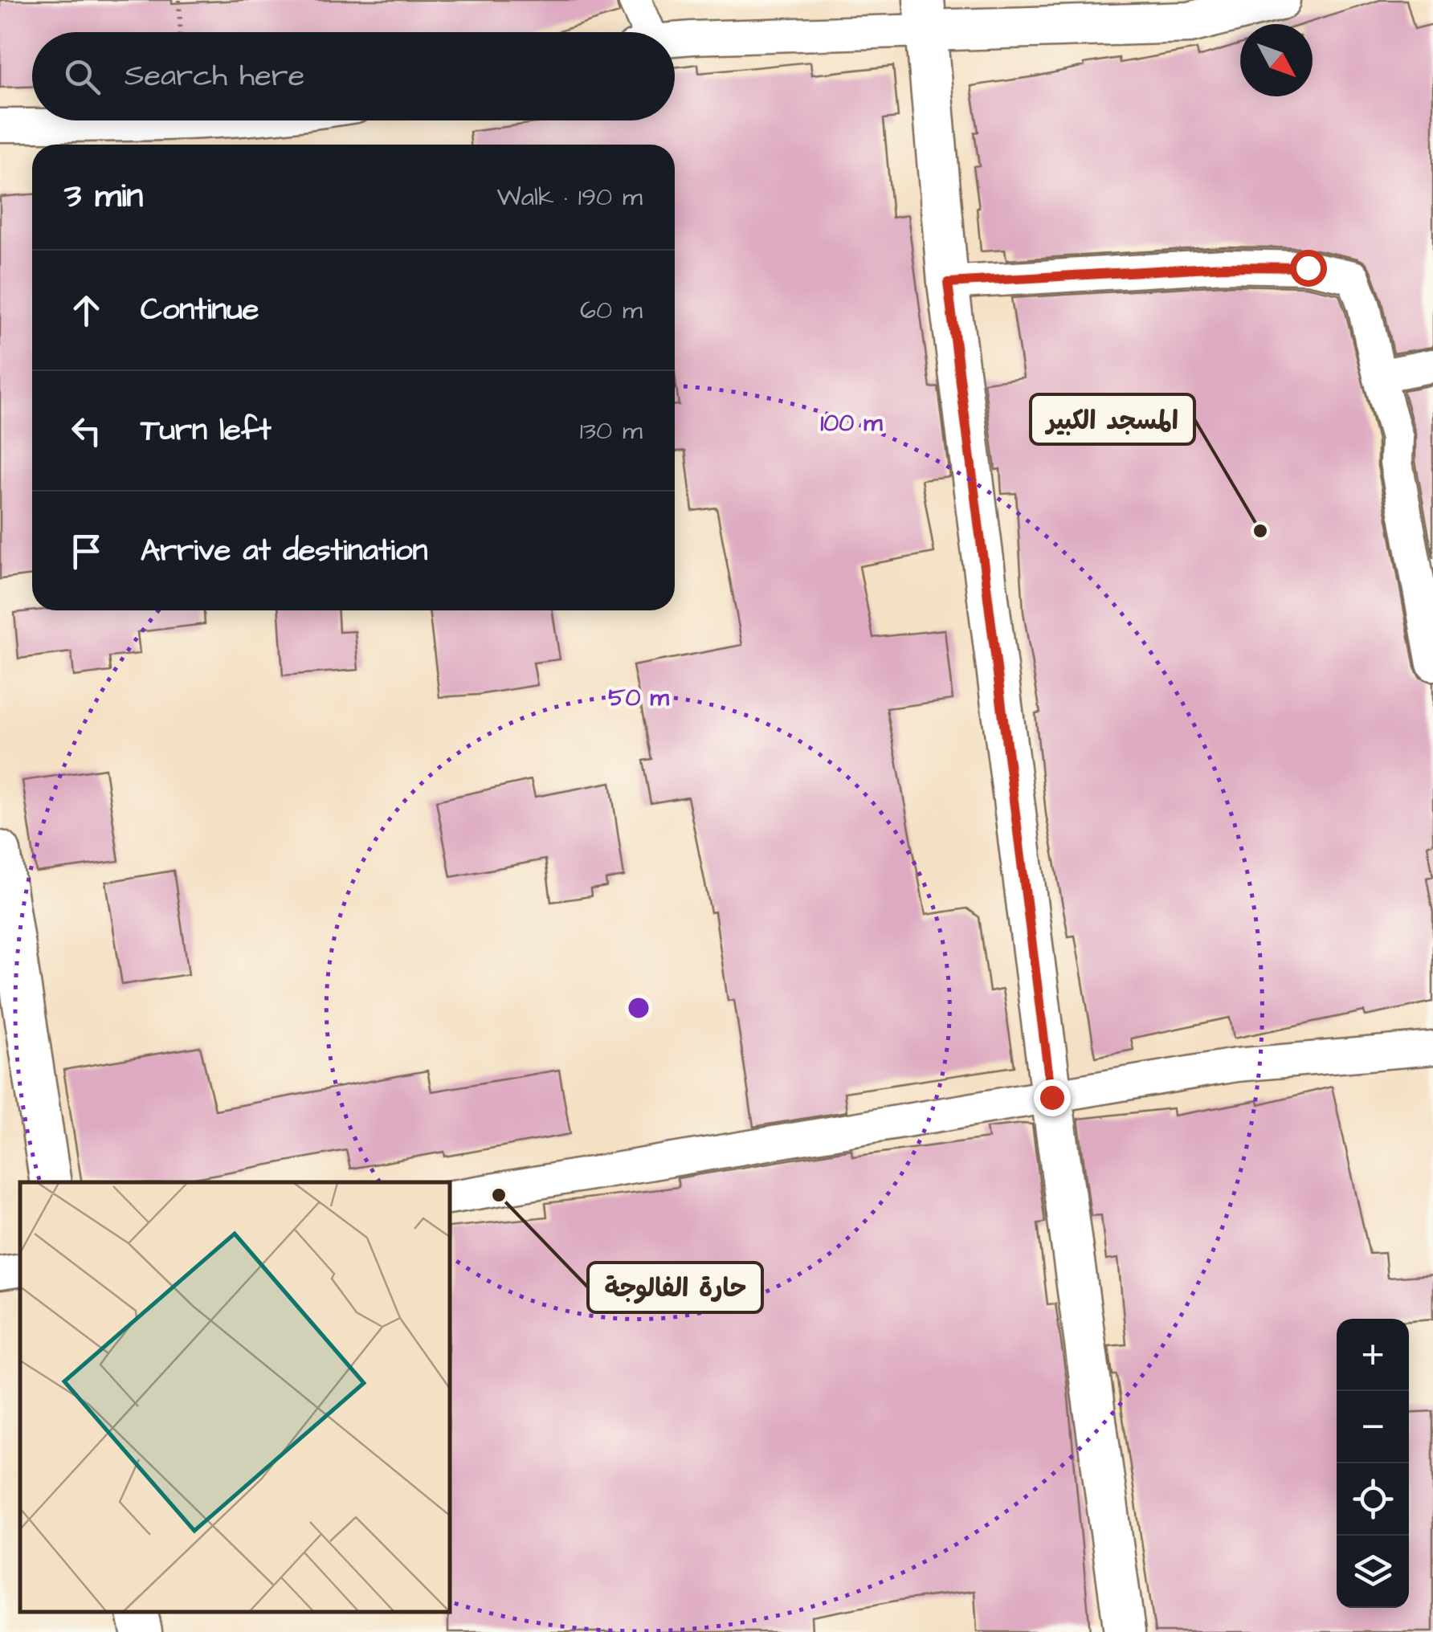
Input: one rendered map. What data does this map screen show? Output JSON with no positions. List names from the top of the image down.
{
  "places": ["المسجد الكبير", "حارة الفالوجة"],
  "north": "bottom right",
  "page": {
    "search": "Search here",
    "heading": ["3 min", "Walk · 190 m"],
    "list": [
      ["Continue", "60 m"],
      ["Turn left", "130 m"],
      "Arrive at destination"
    ],
    "map_buttons": ["+", "−"]
  },
  "rings": ["100 m", "50 m"]
}
